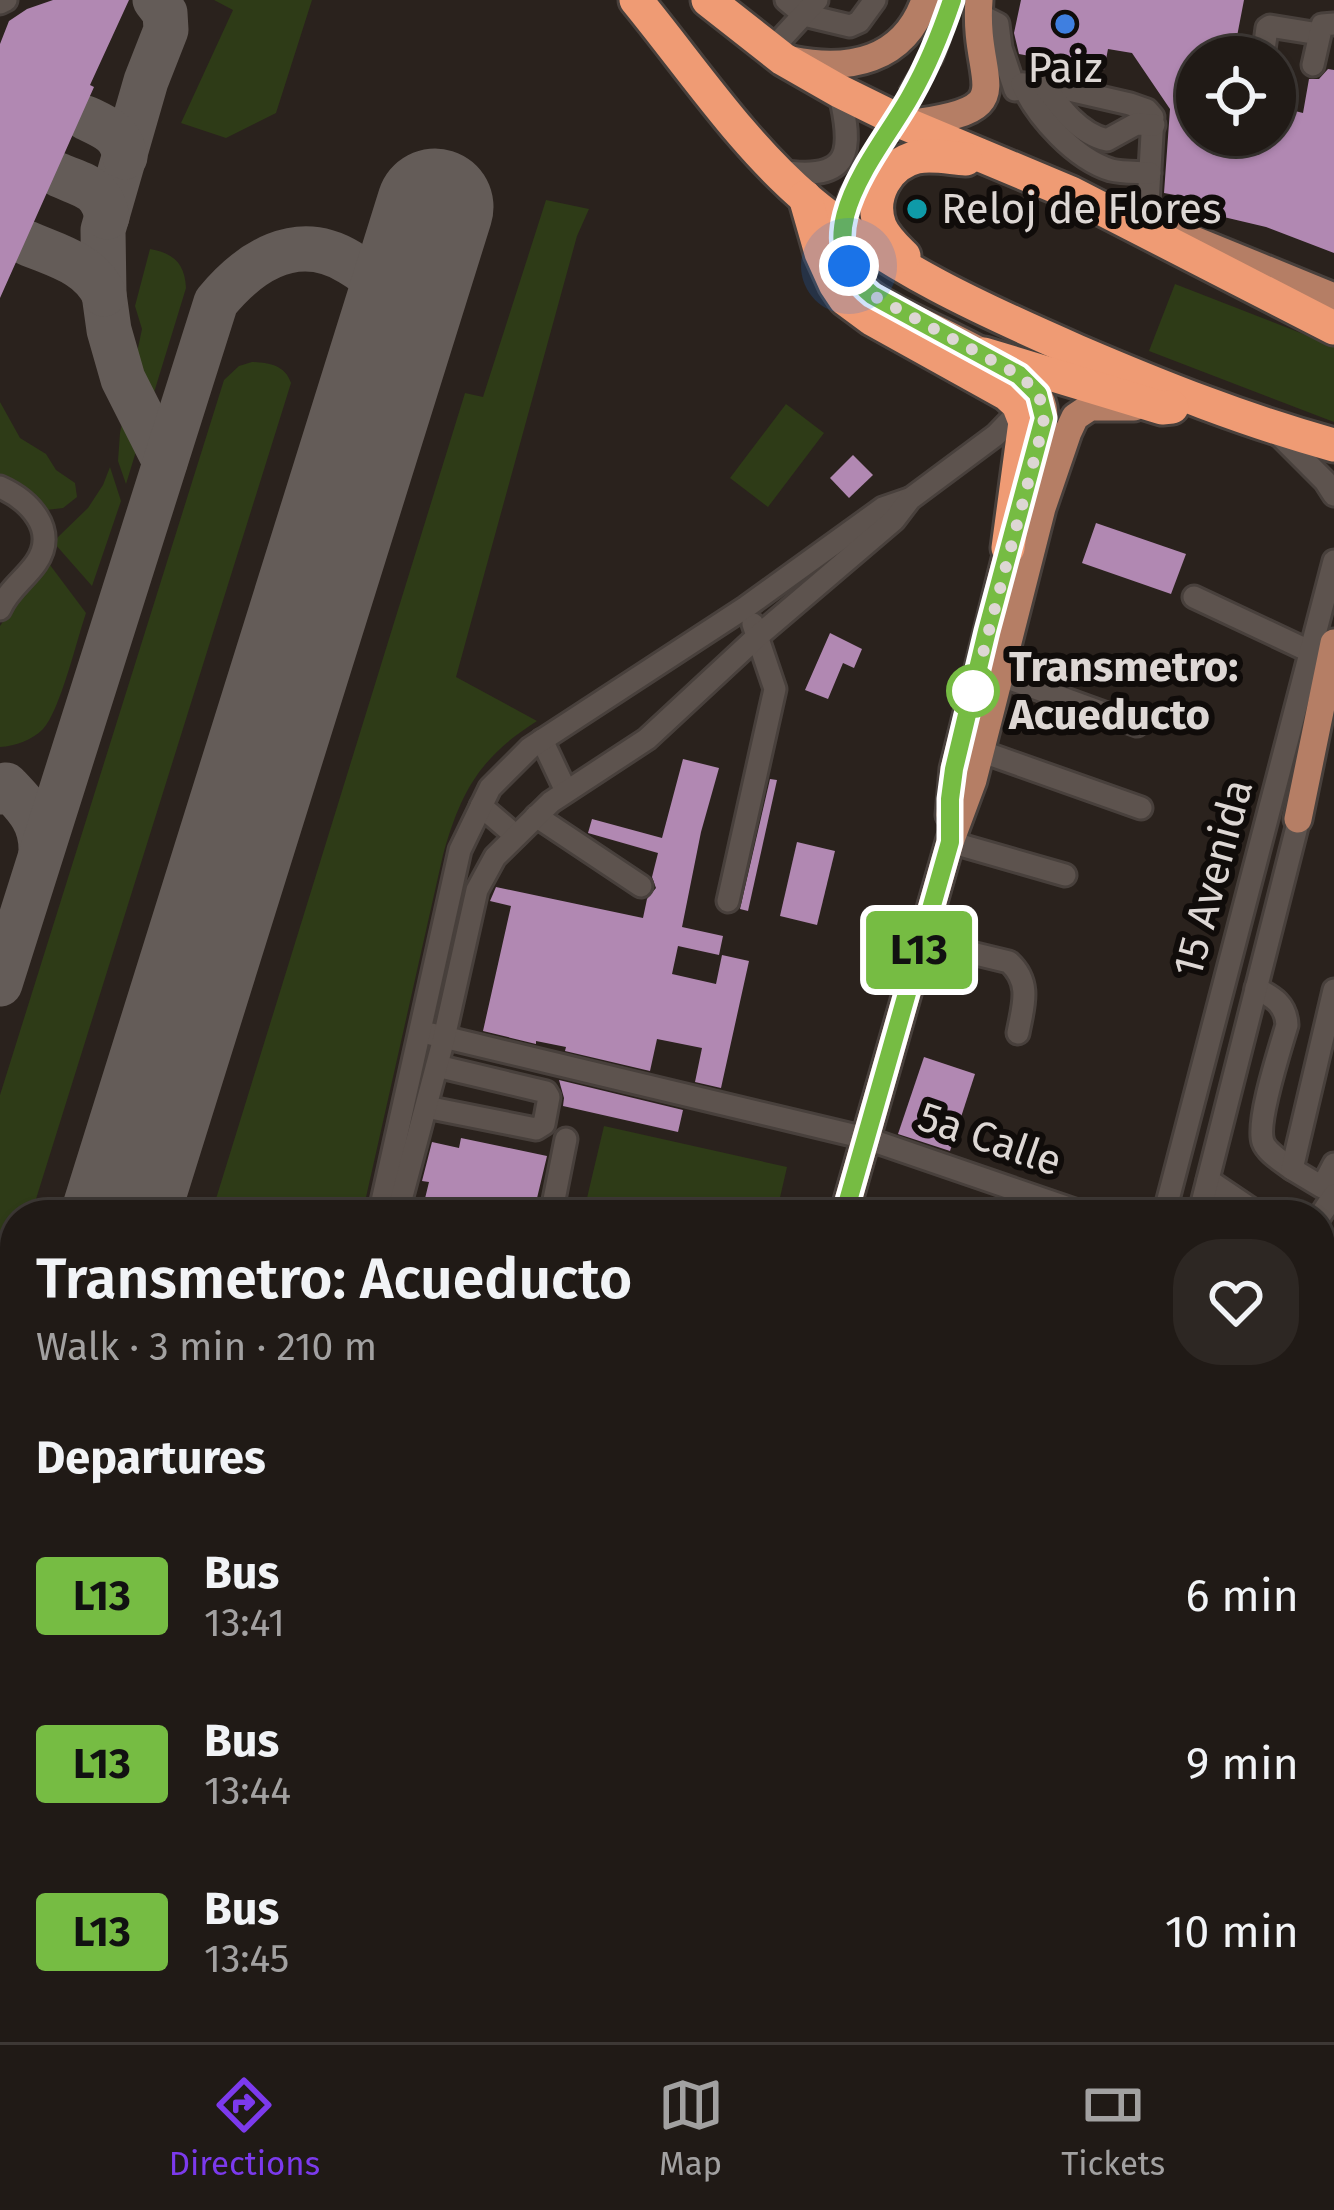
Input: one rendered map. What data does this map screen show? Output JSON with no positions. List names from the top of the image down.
{
  "streets": {
    "street": ["15 Avenida", "5a Calle"]
  },
  "places": ["Paiz", "Reloj de Flores", "Transmetro: Acueducto"],
  "lines": ["bus line L13"],
  "page": {
    "on_map": "L13",
    "heading": [
      ["Transmetro: Acueducto", "Walk · 3 min · 210 m"],
      "Departures"
    ],
    "list": [
      {
        "mark": "L13",
        "name": "Bus",
        "note": "13:41",
        "value": "6 min"
      },
      {
        "mark": "L13",
        "name": "Bus",
        "note": "13:44",
        "value": "9 min"
      },
      {
        "mark": "L13",
        "name": "Bus",
        "note": "13:45",
        "value": "10 min"
      }
    ],
    "tabs": ["Directions", "Map", "Tickets"]
  }
}
